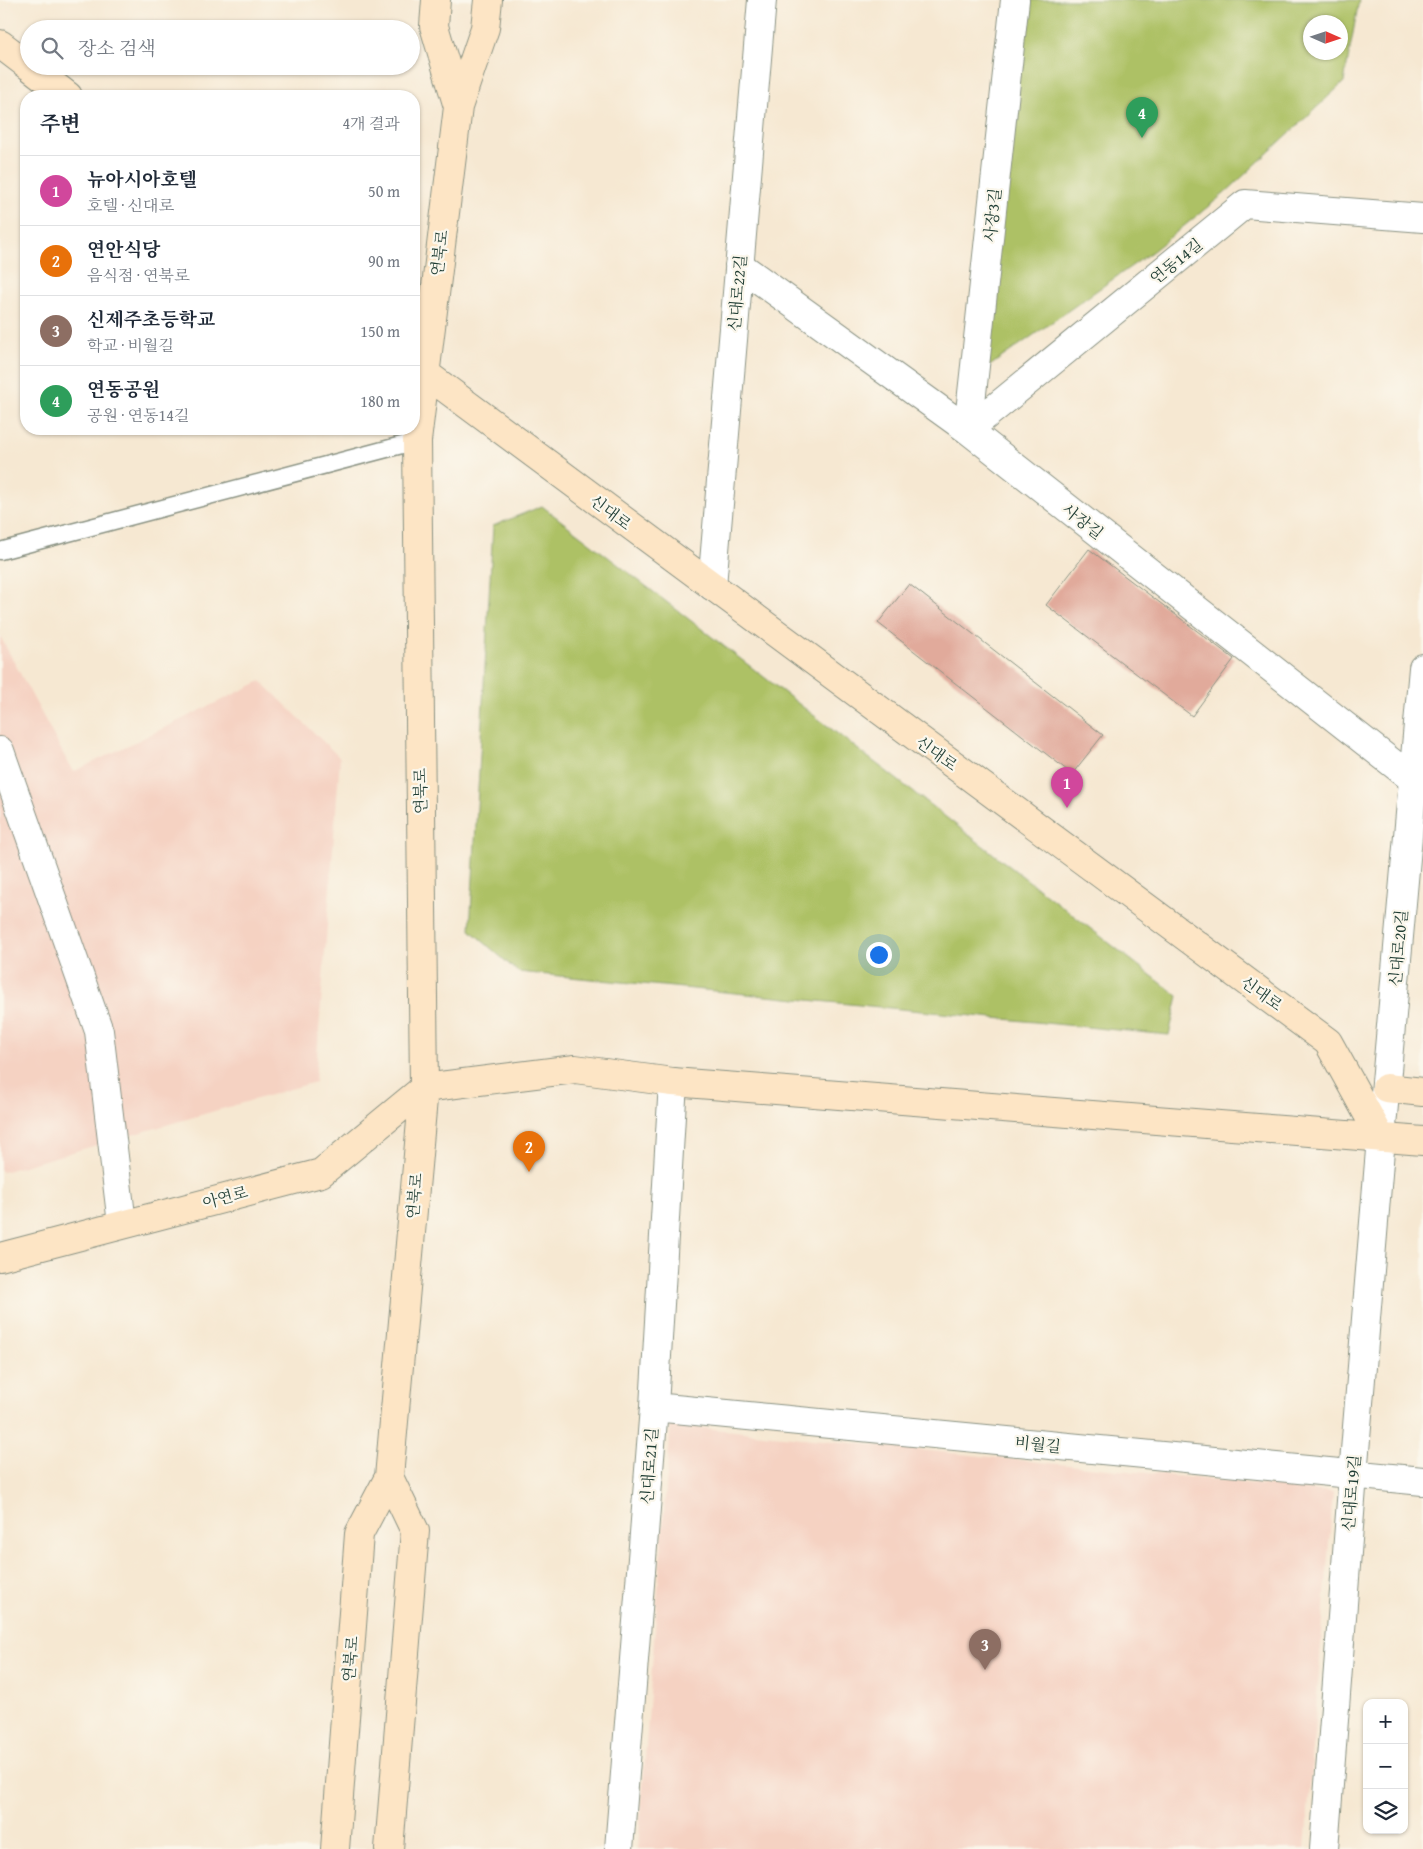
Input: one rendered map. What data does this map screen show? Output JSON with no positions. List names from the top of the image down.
{
  "streets": {
    "main road": ["연북로", "신대로", "아연로"],
    "street": [
      "사장3길",
      "연동14길",
      "신대로22길",
      "사장길",
      "신대로20길",
      "비월길",
      "신대로21길",
      "신대로19길"
    ]
  },
  "crossings": [
    ["사장3길", "연동14길"],
    ["사장3길", "사장길"],
    ["연북로", "아연로"],
    ["연동14길", "사장길"],
    ["신대로22길", "신대로"],
    ["신대로22길", "사장길"],
    ["신대로", "신대로20길"],
    ["신대로", "신대로19길"],
    ["사장길", "신대로20길"],
    ["신대로20길", "신대로19길"],
    ["비월길", "신대로21길"],
    ["비월길", "신대로19길"]
  ],
  "north": "right",
  "page": {
    "search": "장소 검색",
    "heading": ["주변", "4개 결과"],
    "pins": [
      "4",
      "1",
      "2",
      "3"
    ],
    "list": [
      {
        "mark": "1",
        "name": "뉴아시아호텔",
        "note": "호텔 · 신대로",
        "value": "50 m"
      },
      {
        "mark": "2",
        "name": "연안식당",
        "note": "음식점 · 연북로",
        "value": "90 m"
      },
      {
        "mark": "3",
        "name": "신제주초등학교",
        "note": "학교 · 비월길",
        "value": "150 m"
      },
      {
        "mark": "4",
        "name": "연동공원",
        "note": "공원 · 연동14길",
        "value": "180 m"
      }
    ],
    "map_buttons": ["+", "−"]
  }
}
